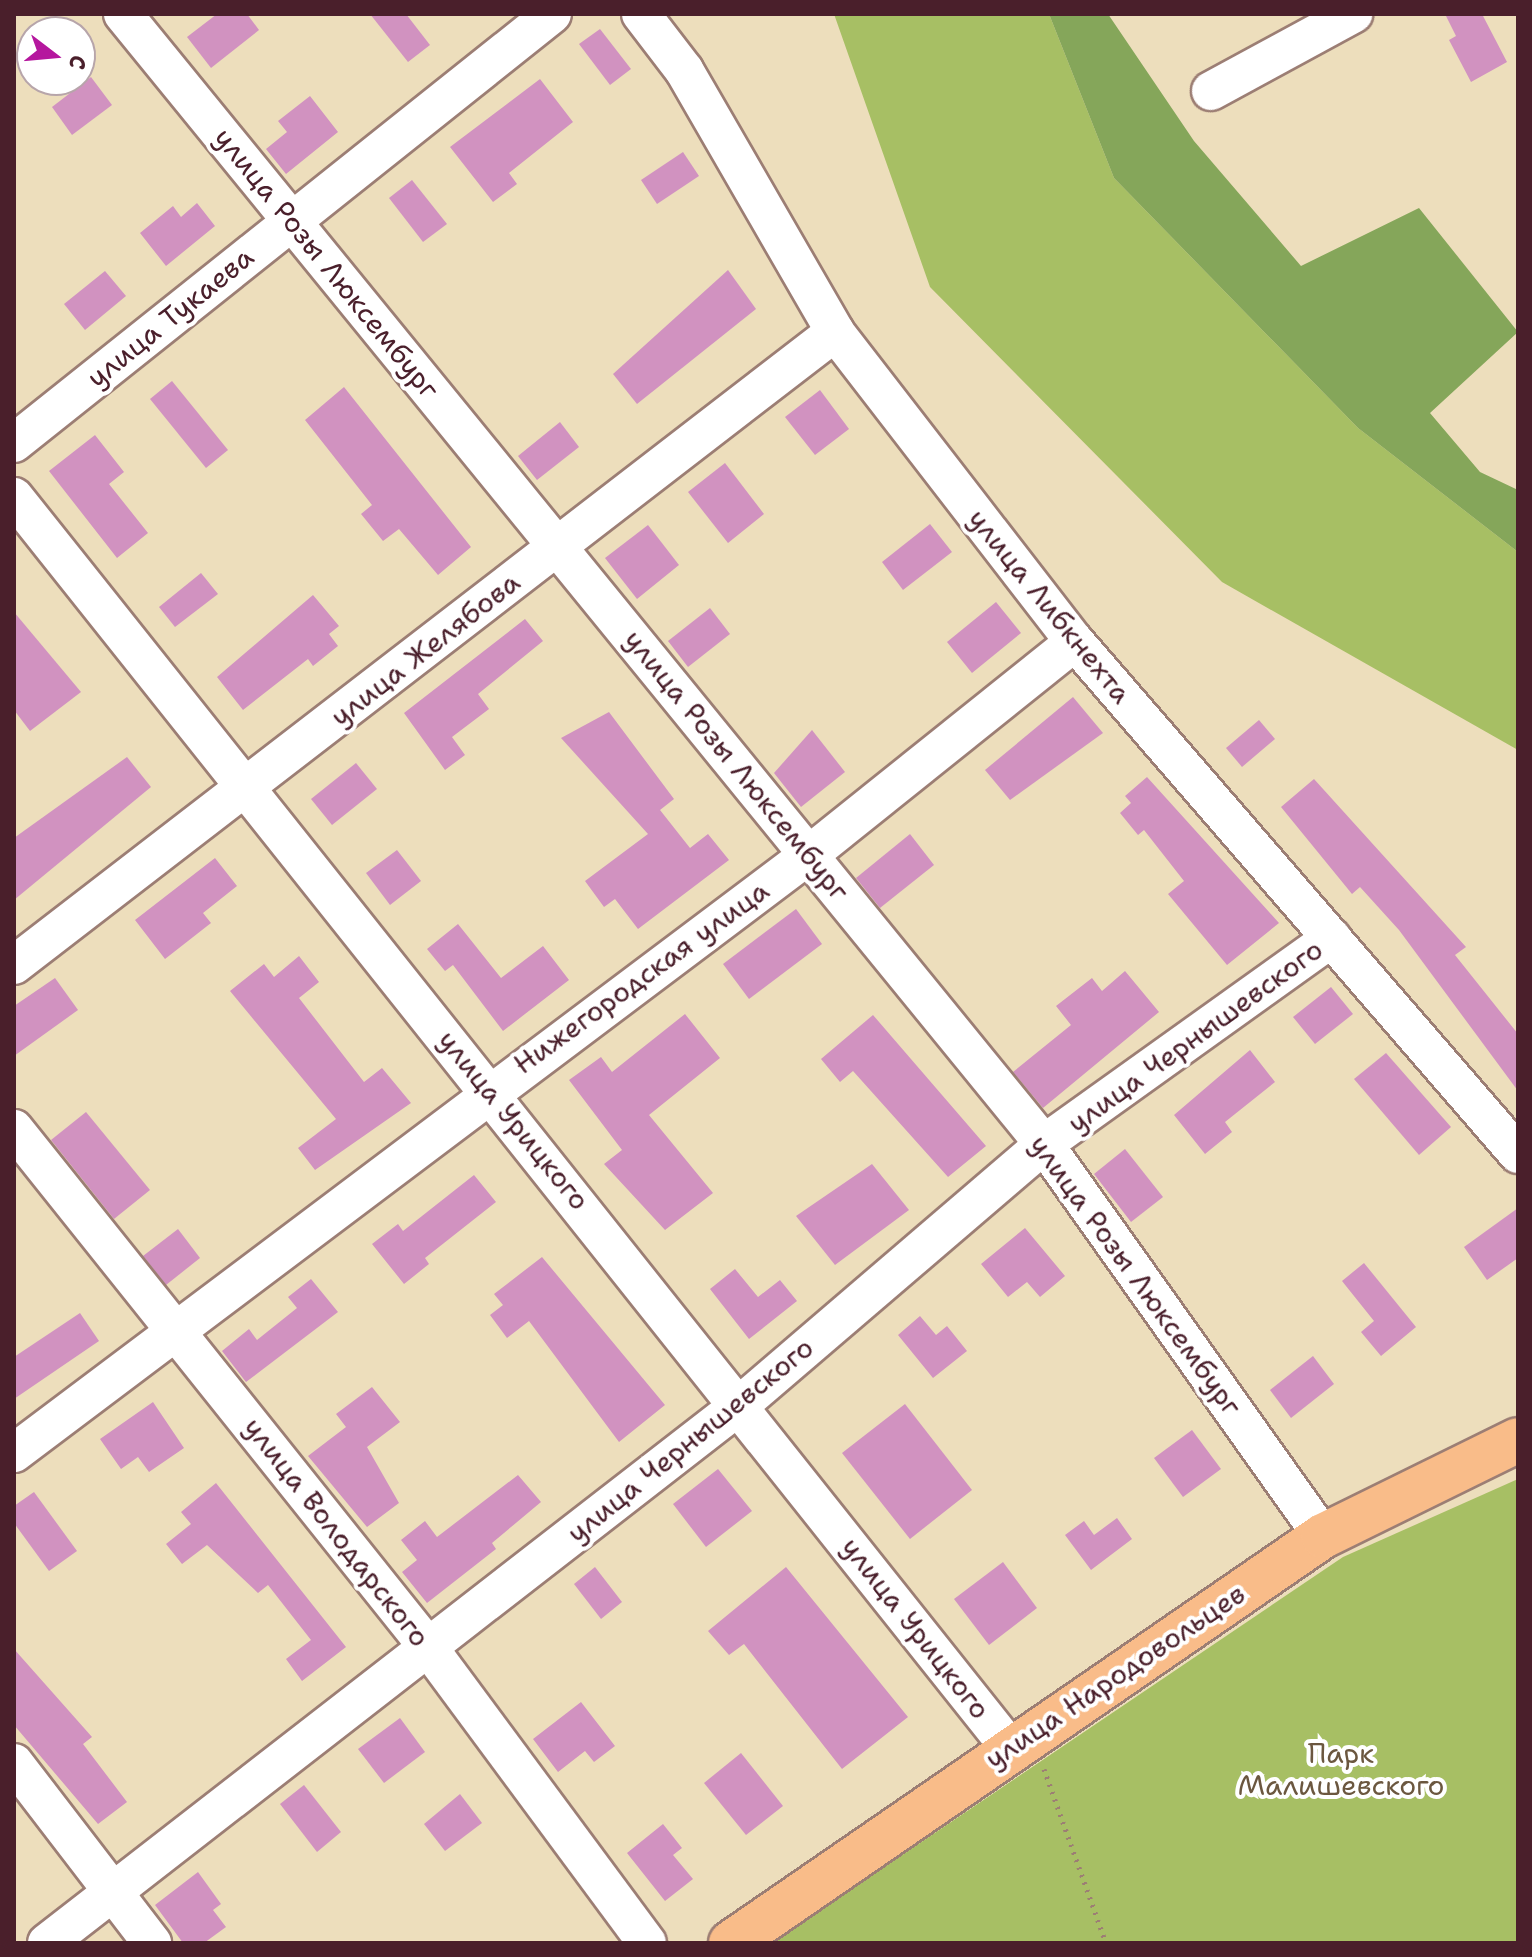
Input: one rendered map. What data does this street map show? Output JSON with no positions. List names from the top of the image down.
{
  "streets": {
    "main road": ["улица Народовольцев"],
    "street": [
      "улица Розы Люксембург",
      "улица Тукаева",
      "улица Либкнехта",
      "улица Желябова",
      "Нижегородская улица",
      "улица Чернышевского",
      "улица Урицкого",
      "улица Володарского"
    ]
  },
  "crossings": [
    ["улица Розы Люксембург", "улица Тукаева"],
    ["улица Розы Люксембург", "улица Желябова"],
    ["улица Розы Люксембург", "Нижегородская улица"],
    ["улица Розы Люксембург", "улица Чернышевского"],
    ["улица Розы Люксембург", "улица Народовольцев"],
    ["улица Либкнехта", "улица Желябова"],
    ["улица Либкнехта", "Нижегородская улица"],
    ["улица Либкнехта", "улица Чернышевского"],
    ["улица Желябова", "улица Урицкого"],
    ["Нижегородская улица", "улица Урицкого"],
    ["Нижегородская улица", "улица Володарского"],
    ["улица Чернышевского", "улица Урицкого"],
    ["улица Чернышевского", "улица Володарского"],
    ["улица Урицкого", "улица Народовольцев"]
  ],
  "parks": ["Парк Малишевского"],
  "north": "right"
}
